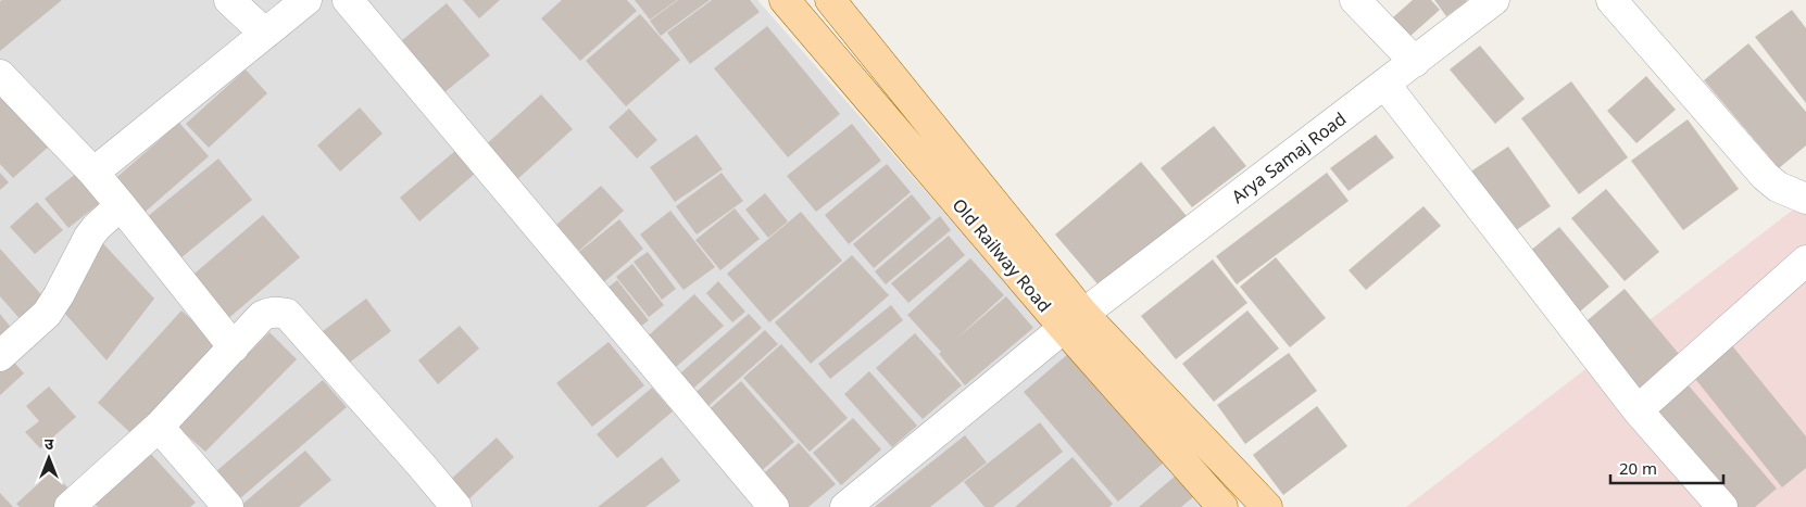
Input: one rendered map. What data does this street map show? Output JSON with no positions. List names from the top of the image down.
{
  "streets": {
    "main road": ["Old Railway Road"],
    "street": ["Arya Samaj Road"]
  },
  "crossings": [
    ["Arya Samaj Road", "Old Railway Road"]
  ],
  "scale_bar": "20 m",
  "north": "top"
}
